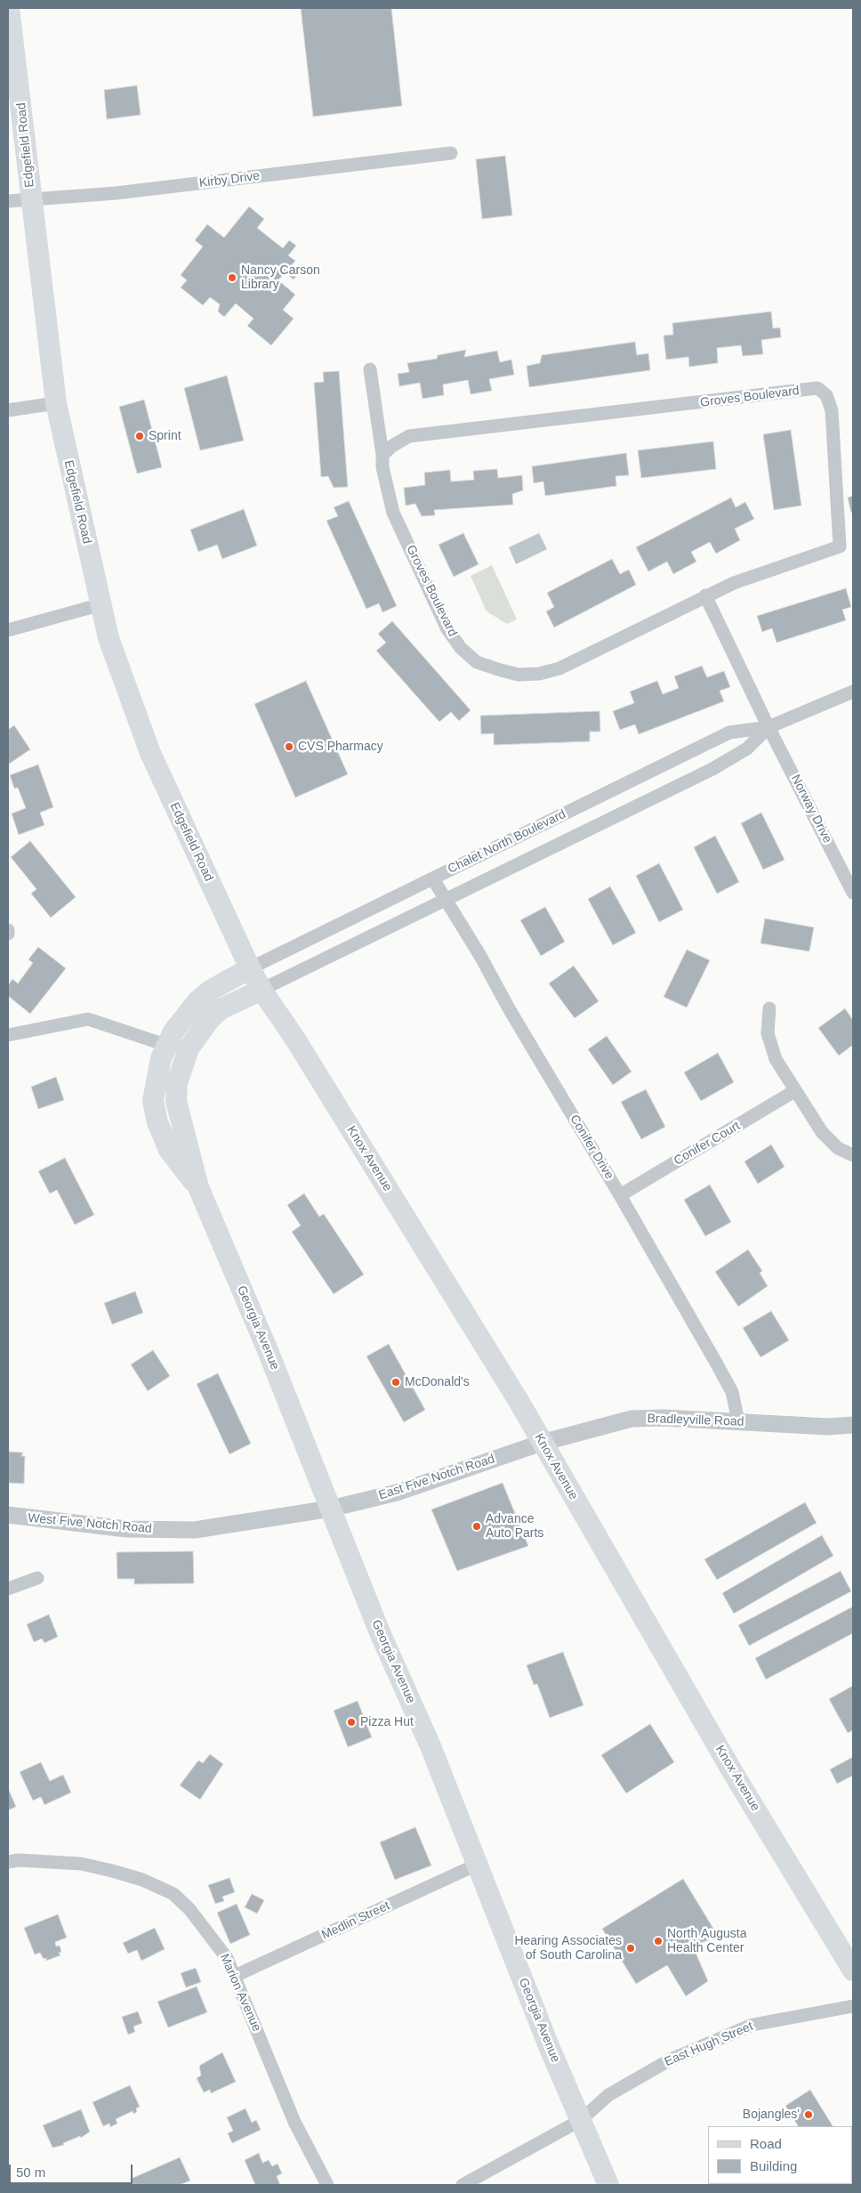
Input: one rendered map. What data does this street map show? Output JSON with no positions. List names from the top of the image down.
{
  "streets": {
    "main road": ["Edgefield Road", "Knox Avenue", "Georgia Avenue"],
    "street": [
      "Kirby Drive",
      "Groves Boulevard",
      "Norway Drive",
      "Chalet North Boulevard",
      "Conifer Court",
      "Conifer Drive",
      "Bradleyville Road",
      "East Five Notch Road",
      "West Five Notch Road",
      "Medlin Street",
      "Marion Avenue",
      "East Hugh Street"
    ]
  },
  "crossings": [
    ["Edgefield Road", "Kirby Drive"],
    ["Edgefield Road", "Chalet North Boulevard"],
    ["Edgefield Road", "Knox Avenue"],
    ["Edgefield Road", "Georgia Avenue"],
    ["Norway Drive", "Chalet North Boulevard"],
    ["Chalet North Boulevard", "Conifer Drive"],
    ["Chalet North Boulevard", "Knox Avenue"],
    ["Chalet North Boulevard", "Georgia Avenue"],
    ["Conifer Court", "Conifer Drive"],
    ["Conifer Drive", "Bradleyville Road"],
    ["Knox Avenue", "Georgia Avenue"],
    ["Knox Avenue", "Bradleyville Road"],
    ["Knox Avenue", "East Five Notch Road"],
    ["Georgia Avenue", "East Five Notch Road"],
    ["Georgia Avenue", "West Five Notch Road"],
    ["Georgia Avenue", "Medlin Street"],
    ["Georgia Avenue", "East Hugh Street"],
    ["Bradleyville Road", "East Five Notch Road"],
    ["East Five Notch Road", "West Five Notch Road"],
    ["Medlin Street", "Marion Avenue"]
  ],
  "places": [
    "Nancy Carson Library",
    "Sprint",
    "CVS Pharmacy",
    "McDonald's",
    "Advance Auto Parts",
    "Pizza Hut",
    "North Augusta Health Center",
    "Hearing Associates of South Carolina",
    "Bojangles'"
  ],
  "legend": ["Road", "Building"],
  "scale_bar": "50 m"
}
